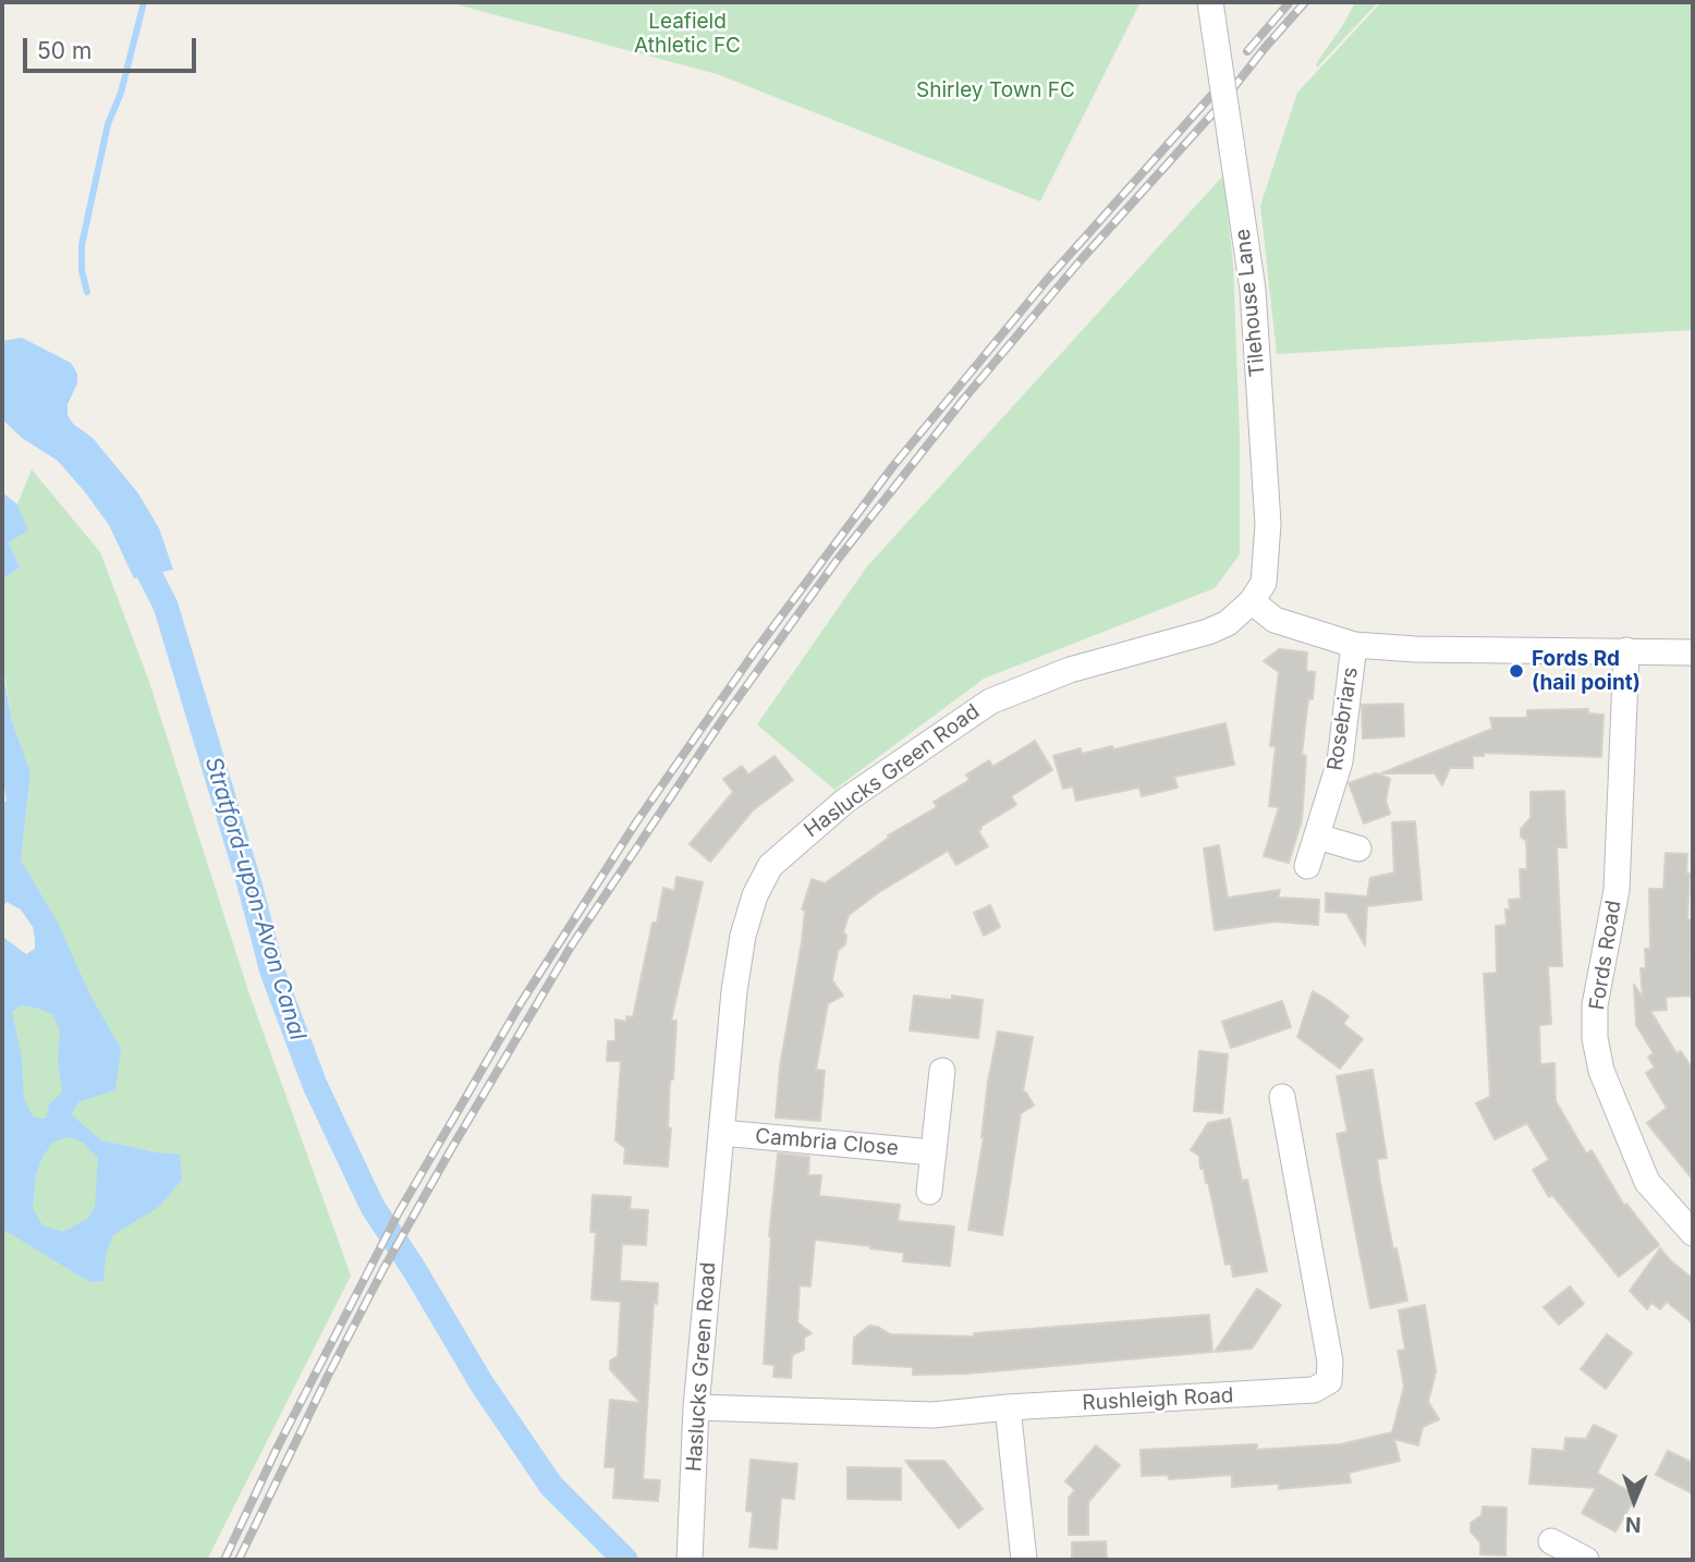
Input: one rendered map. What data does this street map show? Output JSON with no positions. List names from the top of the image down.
{
  "streets": {
    "street": [
      "Tilehouse Lane",
      "Rosebriars",
      "Haslucks Green Road",
      "Fords Road",
      "Cambria Close",
      "Rushleigh Road"
    ]
  },
  "crossings": [
    ["Tilehouse Lane", "Haslucks Green Road"],
    ["Haslucks Green Road", "Cambria Close"],
    ["Haslucks Green Road", "Rushleigh Road"]
  ],
  "water": ["Stratford-upon-Avon Canal"],
  "parks": ["Leafield Athletic FC", "Shirley Town FC"],
  "places": ["Fords Rd (hail point)"],
  "scale_bar": "50 m",
  "north": "bottom"
}
